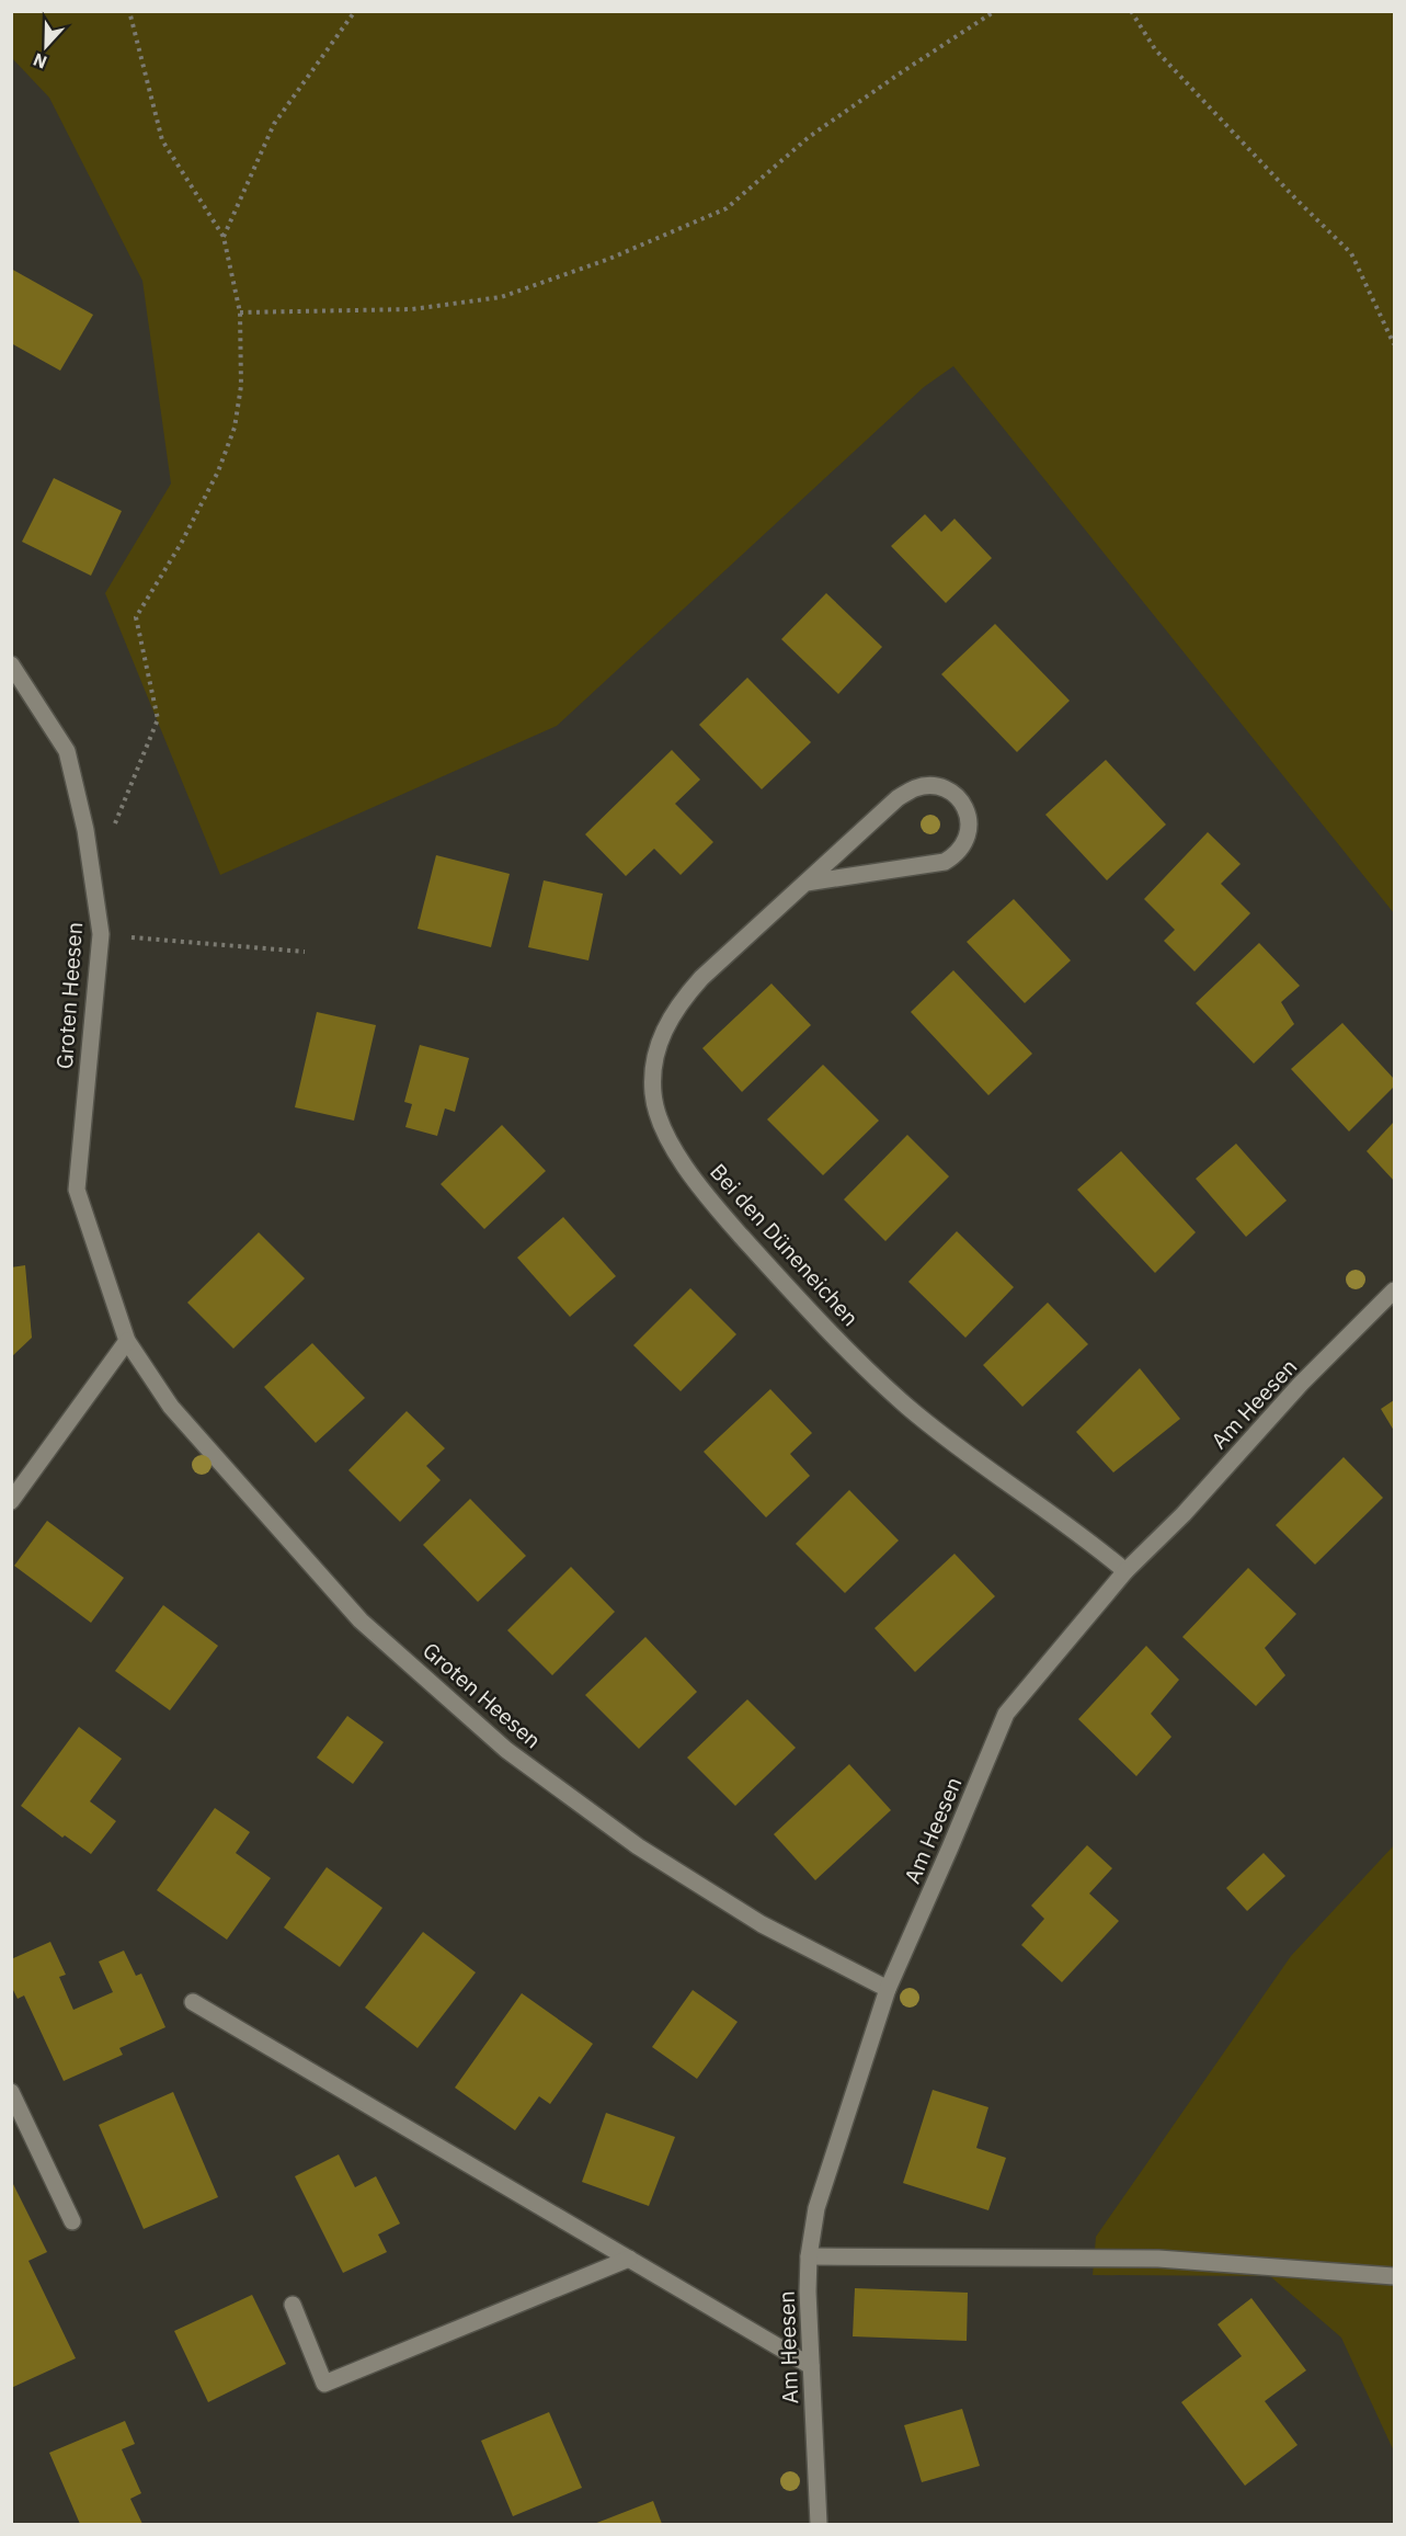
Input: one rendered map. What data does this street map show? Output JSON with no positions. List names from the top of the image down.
{
  "streets": {
    "street": ["Groten Heesen", "Bei den Düneneichen", "Am Heesen"]
  },
  "crossings": [
    ["Groten Heesen", "Am Heesen"],
    ["Bei den Düneneichen", "Am Heesen"]
  ],
  "north": "bottom"
}
